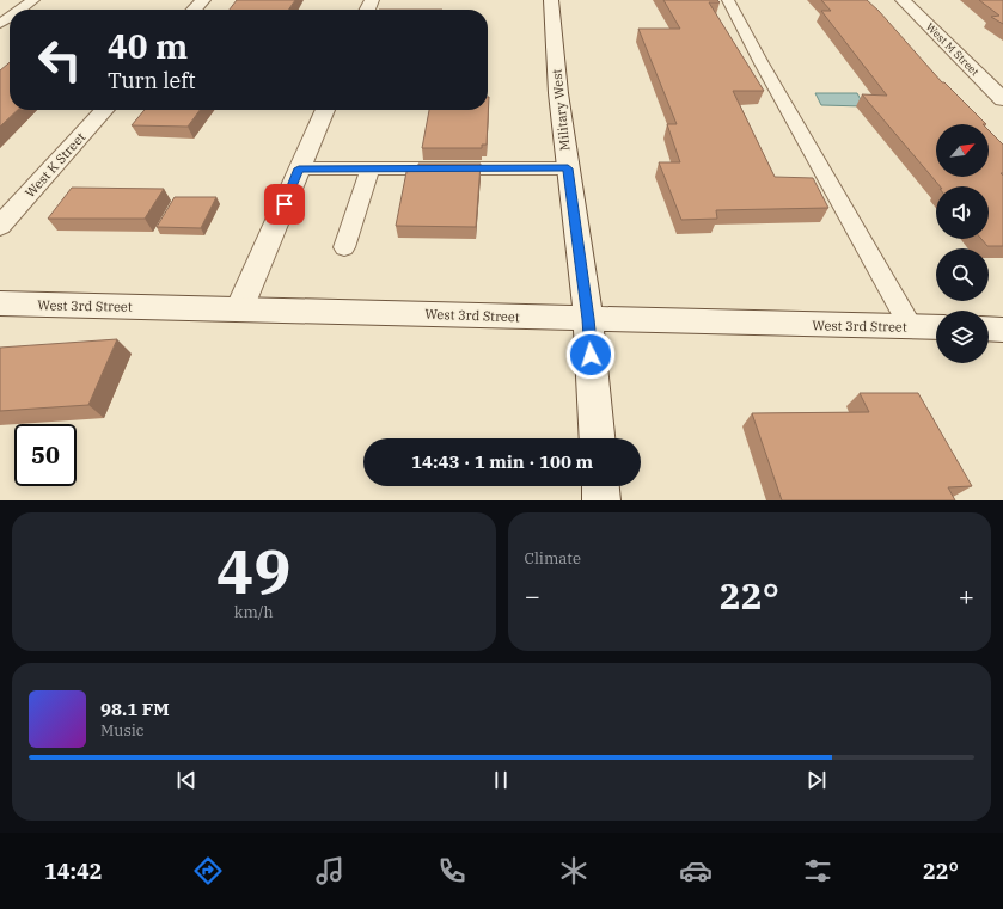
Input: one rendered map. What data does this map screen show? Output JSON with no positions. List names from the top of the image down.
{
  "streets": {
    "street": [
      "West M Street",
      "Military West",
      "West K Street",
      "West 3rd Street"
    ]
  },
  "crossings": [
    ["Military West", "West 3rd Street"]
  ],
  "north": "top right",
  "page": {
    "turn": ["40 m", "Turn left"],
    "limit": "50",
    "trip": "14:43 · 1 min · 100 m",
    "tile": [
      ["49", "km/h"],
      "Climate"
    ],
    "heat": ["−", "22°", "+"],
    "song": ["98.1 FM", "Music"],
    "tabs": ["14:42", "22°"]
  }
}
